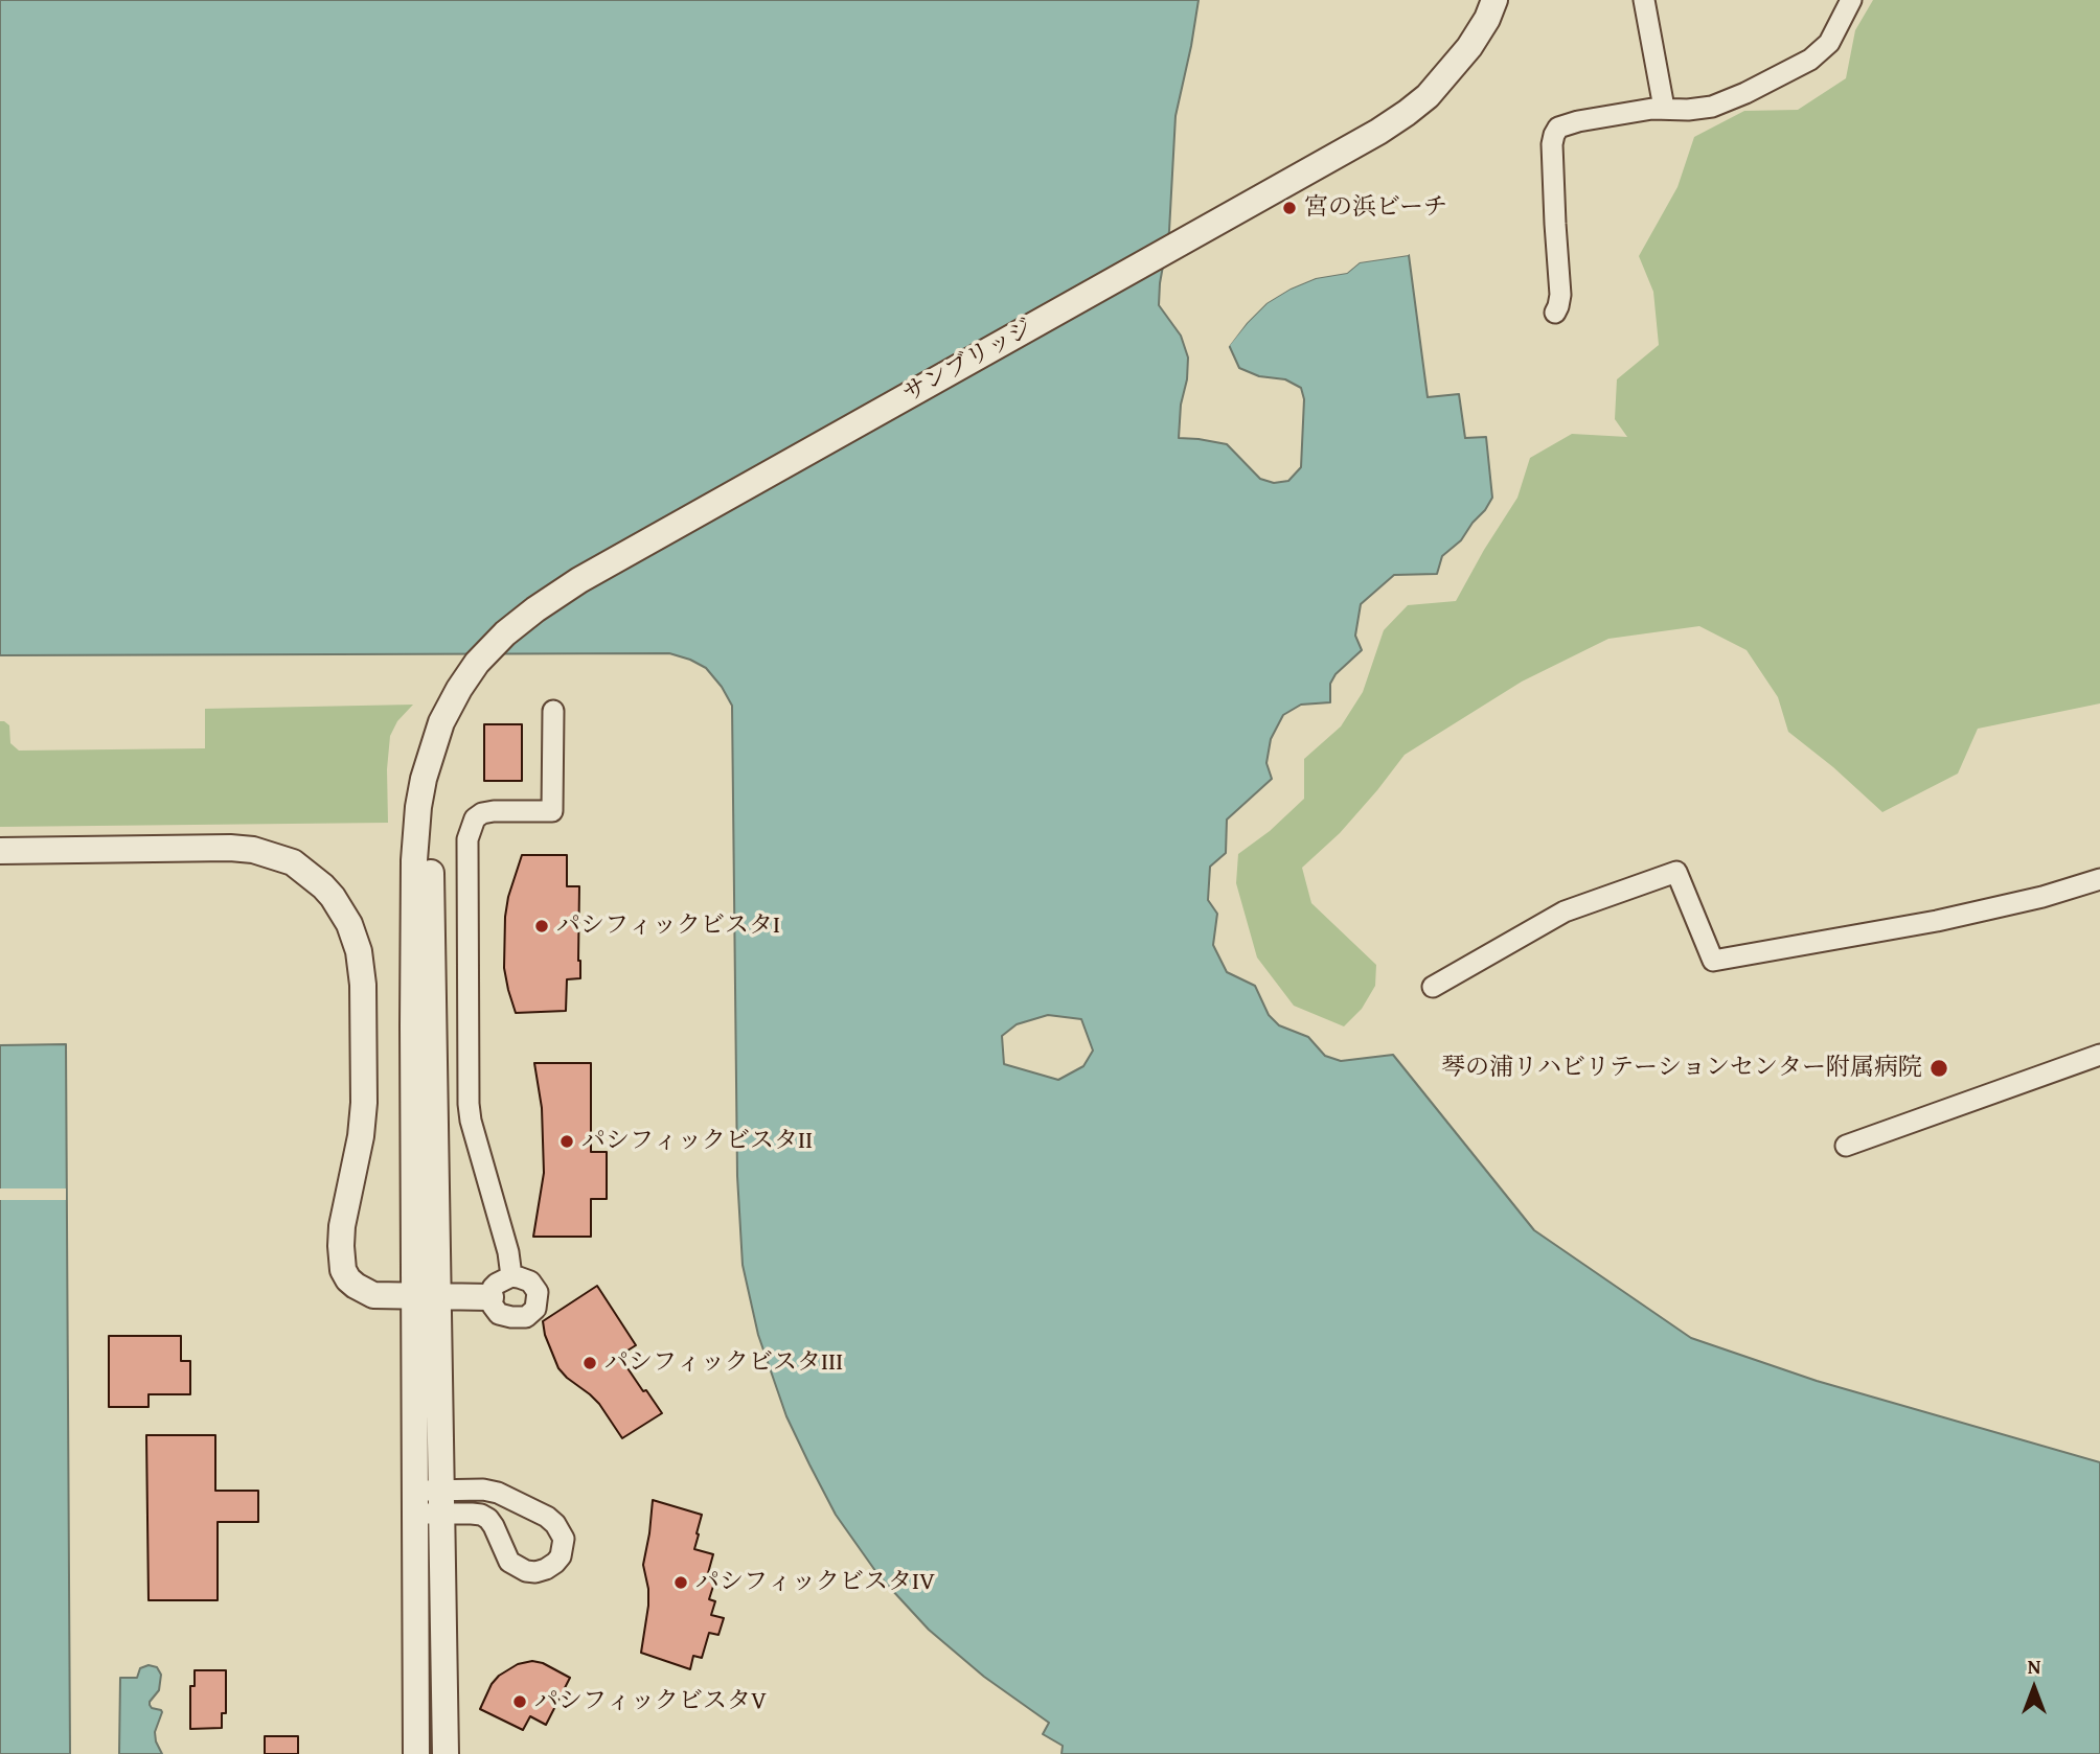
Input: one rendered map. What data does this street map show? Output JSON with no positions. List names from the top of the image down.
{
  "streets": {
    "street": ["サンブリッジ"]
  },
  "places": [
    "宮の浜ビーチ",
    "パシフィックビスタⅠ",
    "琴の浦リハビリテーションセンター附属病院",
    "パシフィックビスタⅡ",
    "パシフィックビスタⅢ",
    "パシフィックビスタⅣ",
    "パシフィックビスタⅤ"
  ],
  "north": "top"
}
